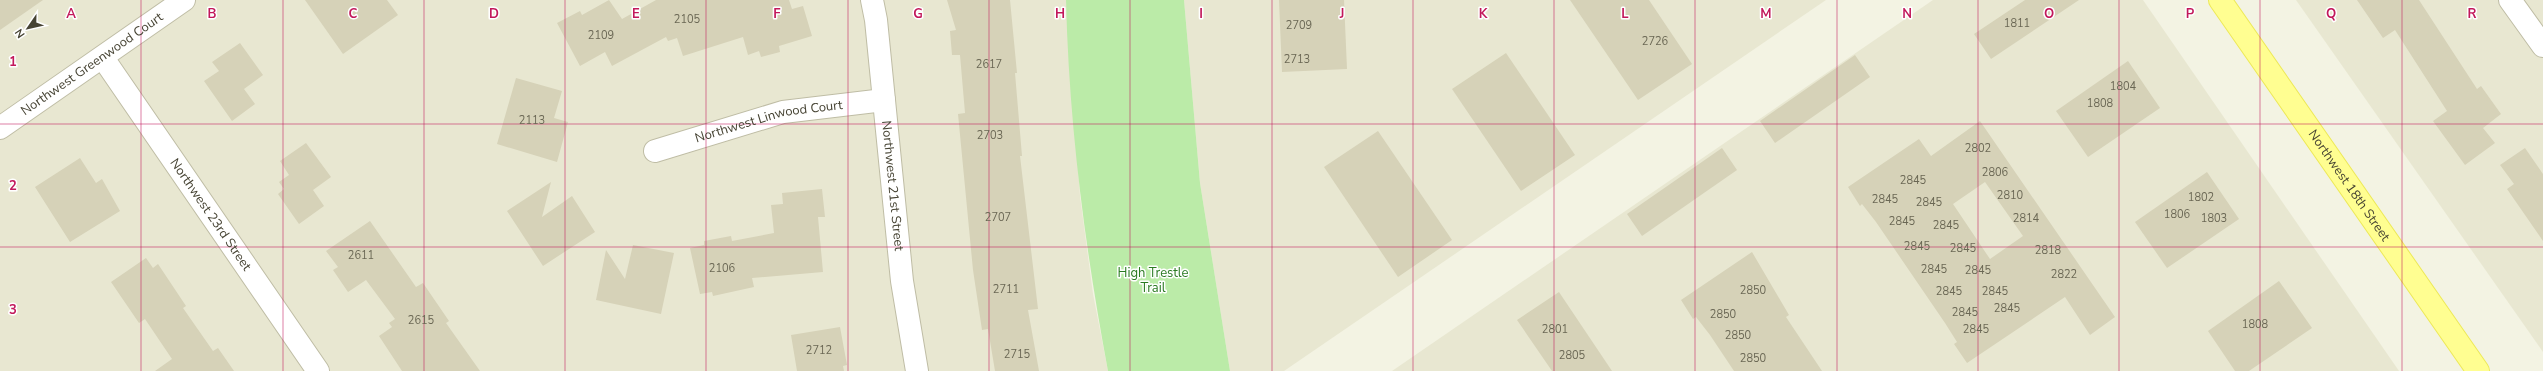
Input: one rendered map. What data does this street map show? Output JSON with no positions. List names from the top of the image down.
{
  "streets": {
    "main road": ["Northwest 18th Street"],
    "street": [
      "Northwest Greenwood Court",
      "Northwest Linwood Court",
      "Northwest 21st Street",
      "Northwest 23rd Street"
    ]
  },
  "crossings": [
    ["Northwest Greenwood Court", "Northwest 23rd Street"],
    ["Northwest Linwood Court", "Northwest 21st Street"]
  ],
  "parks": ["High Trestle Trail"],
  "house_numbers": [
    "2105",
    "1811",
    "2709",
    "2109",
    "2726",
    "2713",
    "2617",
    "1804",
    "1808",
    "2113",
    "2703",
    "2802",
    "2806",
    "2845",
    "2810",
    "1802",
    "2845",
    "2845",
    "1806",
    "2707",
    "2814",
    "1803",
    "2845",
    "2845",
    "2845",
    "2845",
    "2818",
    "2611",
    "2106",
    "2845",
    "2845",
    "2822",
    "2711",
    "2850",
    "2845",
    "2845",
    "2845",
    "2845",
    "2850",
    "2615",
    "1808",
    "2801",
    "2845",
    "2850",
    "2712",
    "2715",
    "2805",
    "2850"
  ],
  "north": "bottom left",
  "grid": {
    "columns": [
      "A",
      "B",
      "C",
      "D",
      "E",
      "F",
      "G",
      "H",
      "I",
      "J",
      "K",
      "L",
      "M",
      "N",
      "O",
      "P",
      "Q",
      "R"
    ],
    "rows": ["1", "2", "3"]
  }
}
